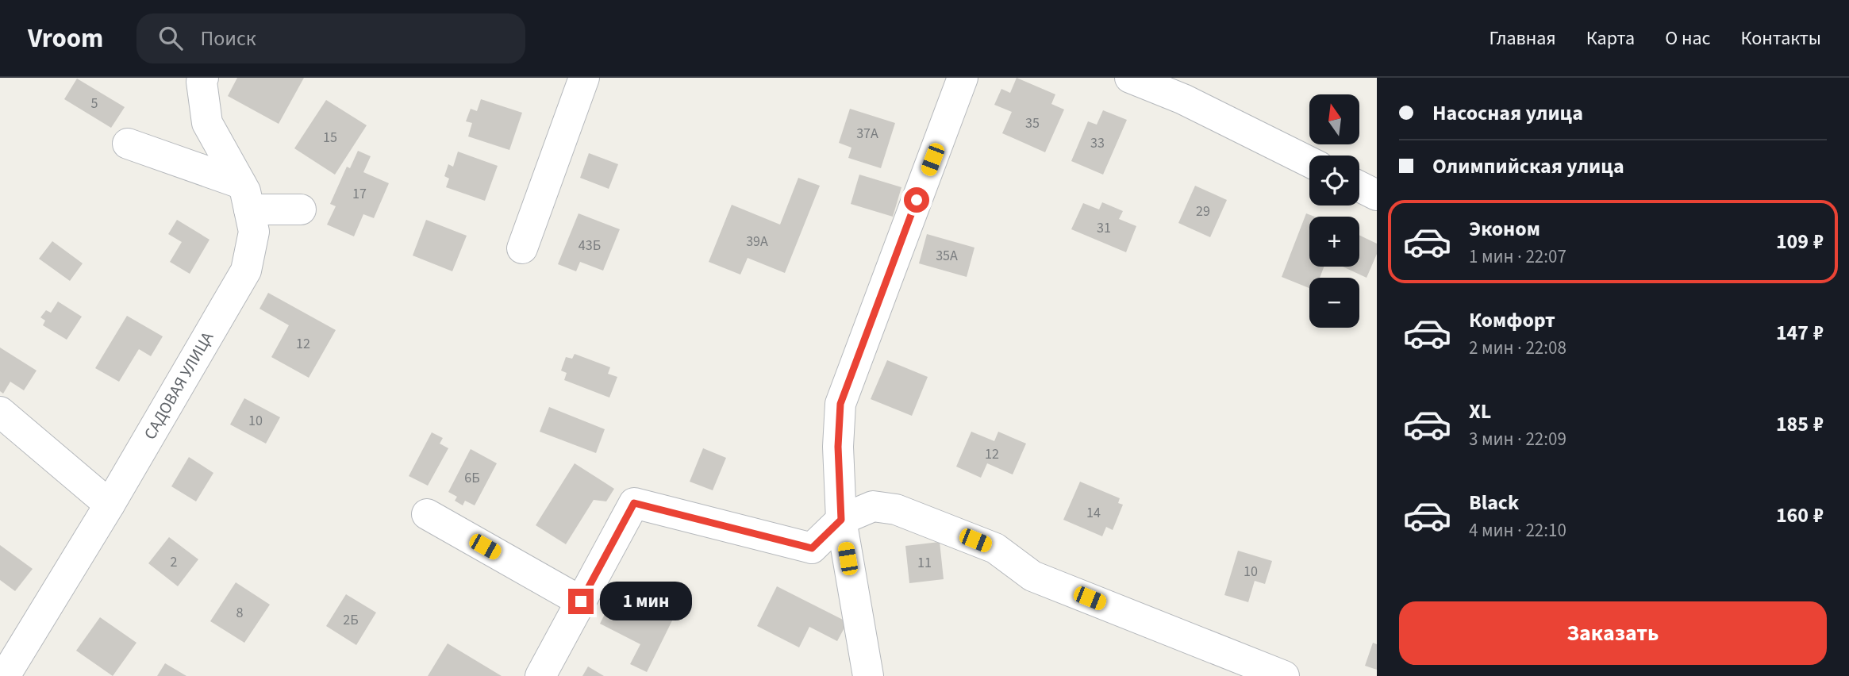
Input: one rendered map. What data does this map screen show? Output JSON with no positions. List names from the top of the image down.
{
  "streets": {
    "street": ["САДОВАЯ УЛИЦА"]
  },
  "house_numbers": [
    "5",
    "35",
    "37А",
    "15",
    "33",
    "17",
    "29",
    "31",
    "39А",
    "43Б",
    "35А",
    "12",
    "10",
    "12",
    "6Б",
    "14",
    "2",
    "11",
    "10",
    "8",
    "2Б"
  ],
  "north": "top",
  "page": {
    "header": "Vroom",
    "search": "Поиск",
    "nav": [
      "Главная",
      "Карта",
      "О нас",
      "Контакты"
    ],
    "banner": ["Насосная улица", "Олимпийская улица"],
    "map_buttons": ["+", "−"],
    "list": [
      {
        "name": "Эконом",
        "note": "1 мин · 22:07",
        "value": "109 ₽"
      },
      {
        "name": "Комфорт",
        "note": "2 мин · 22:08",
        "value": "147 ₽"
      },
      {
        "name": "XL",
        "note": "3 мин · 22:09",
        "value": "185 ₽"
      },
      {
        "name": "Black",
        "note": "4 мин · 22:10",
        "value": "160 ₽"
      }
    ],
    "bubble": "1 мин",
    "buttons": "Заказать"
  }
}
